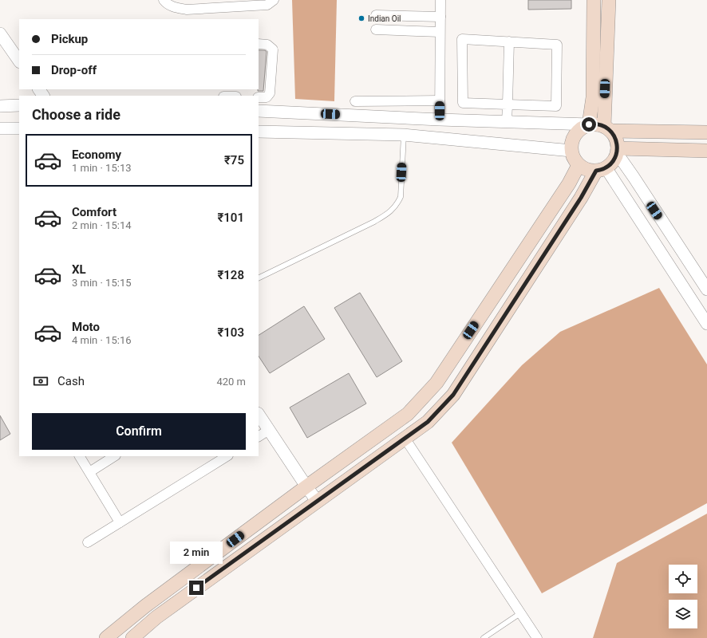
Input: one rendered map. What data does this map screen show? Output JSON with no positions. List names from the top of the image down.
{
  "places": ["Indian Oil"],
  "page": {
    "banner": ["Pickup", "Drop-off"],
    "heading": "Choose a ride",
    "list": [
      {
        "name": "Economy",
        "note": "1 min · 15:13",
        "value": "₹75"
      },
      {
        "name": "Comfort",
        "note": "2 min · 15:14",
        "value": "₹101"
      },
      {
        "name": "XL",
        "note": "3 min · 15:15",
        "value": "₹128"
      },
      {
        "name": "Moto",
        "note": "4 min · 15:16",
        "value": "₹103"
      }
    ],
    "pay": ["Cash", "420 m"],
    "buttons": "Confirm",
    "bubble": "2 min"
  }
}
